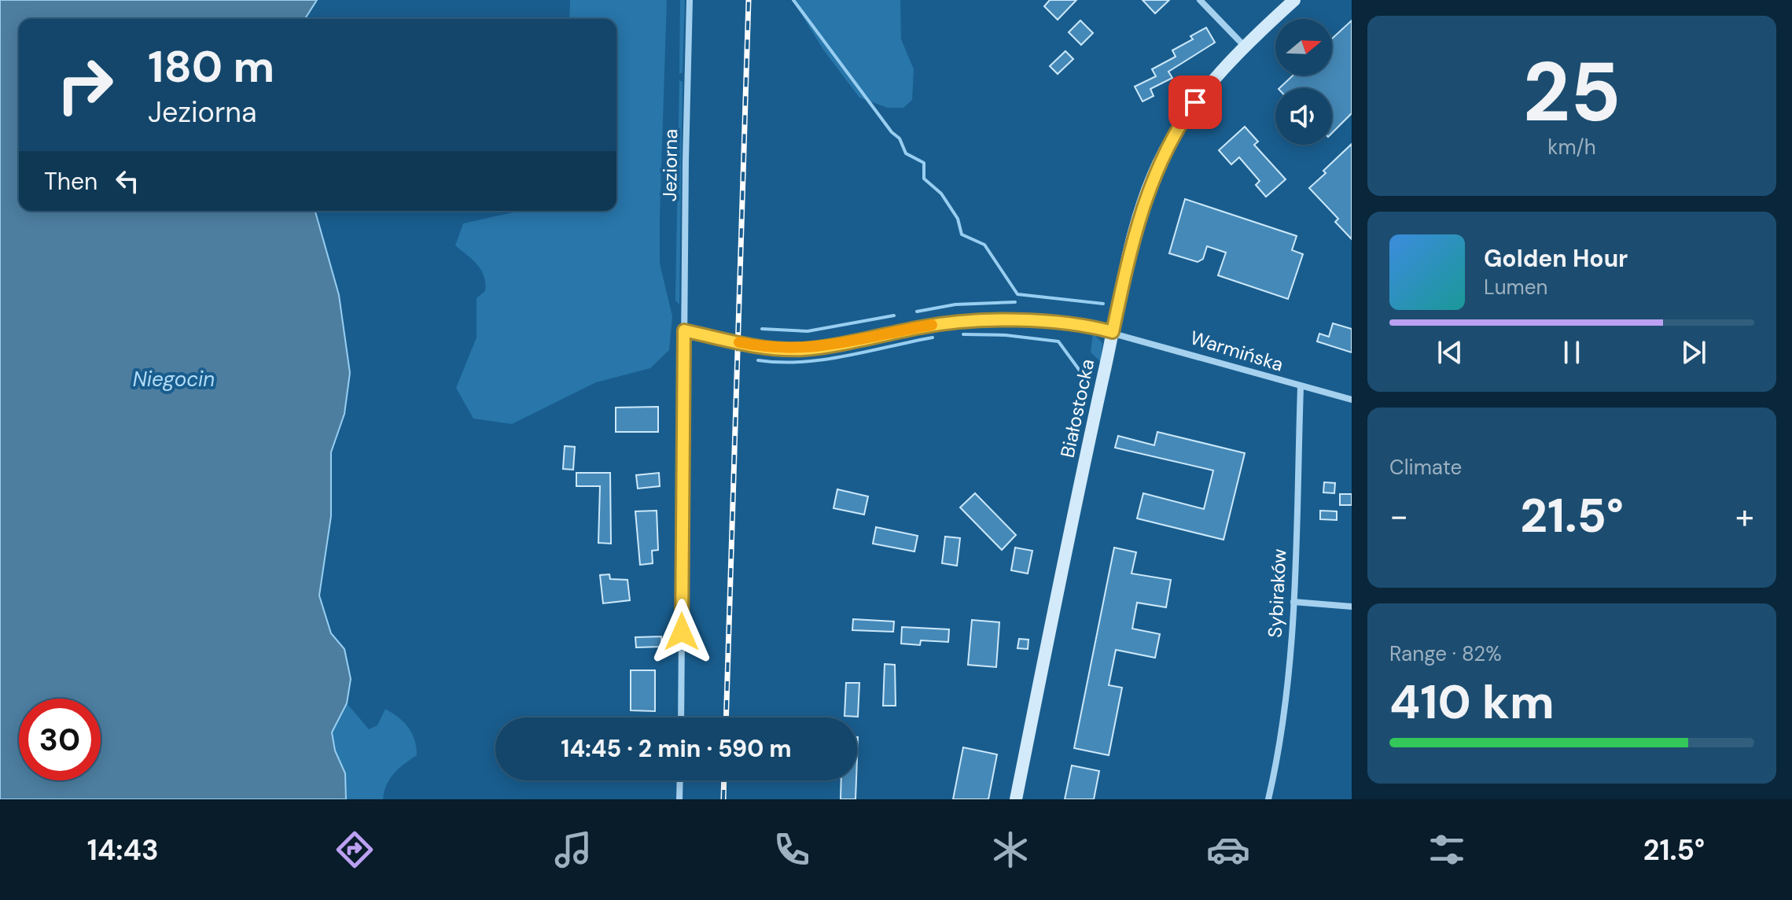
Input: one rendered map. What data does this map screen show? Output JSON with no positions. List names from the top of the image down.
{
  "streets": {
    "street": [
      "Jeziorna",
      "Warmińska",
      "Białostocka",
      "Sybiraków"
    ]
  },
  "crossings": [
    ["Warmińska", "Białostocka"],
    ["Warmińska", "Sybiraków"]
  ],
  "water": ["Niegocin"],
  "north": "right",
  "page": {
    "tile": [
      ["25", "km/h"],
      "Climate",
      ["Range · 82%", "410 km"]
    ],
    "turn": ["180 m", "Jeziorna"],
    "then": "Then",
    "song": ["Golden Hour", "Lumen"],
    "heat": ["−", "21.5°", "+"],
    "limit": "30",
    "trip": "14:45 · 2 min · 590 m",
    "tabs": ["14:43", "21.5°"]
  }
}
